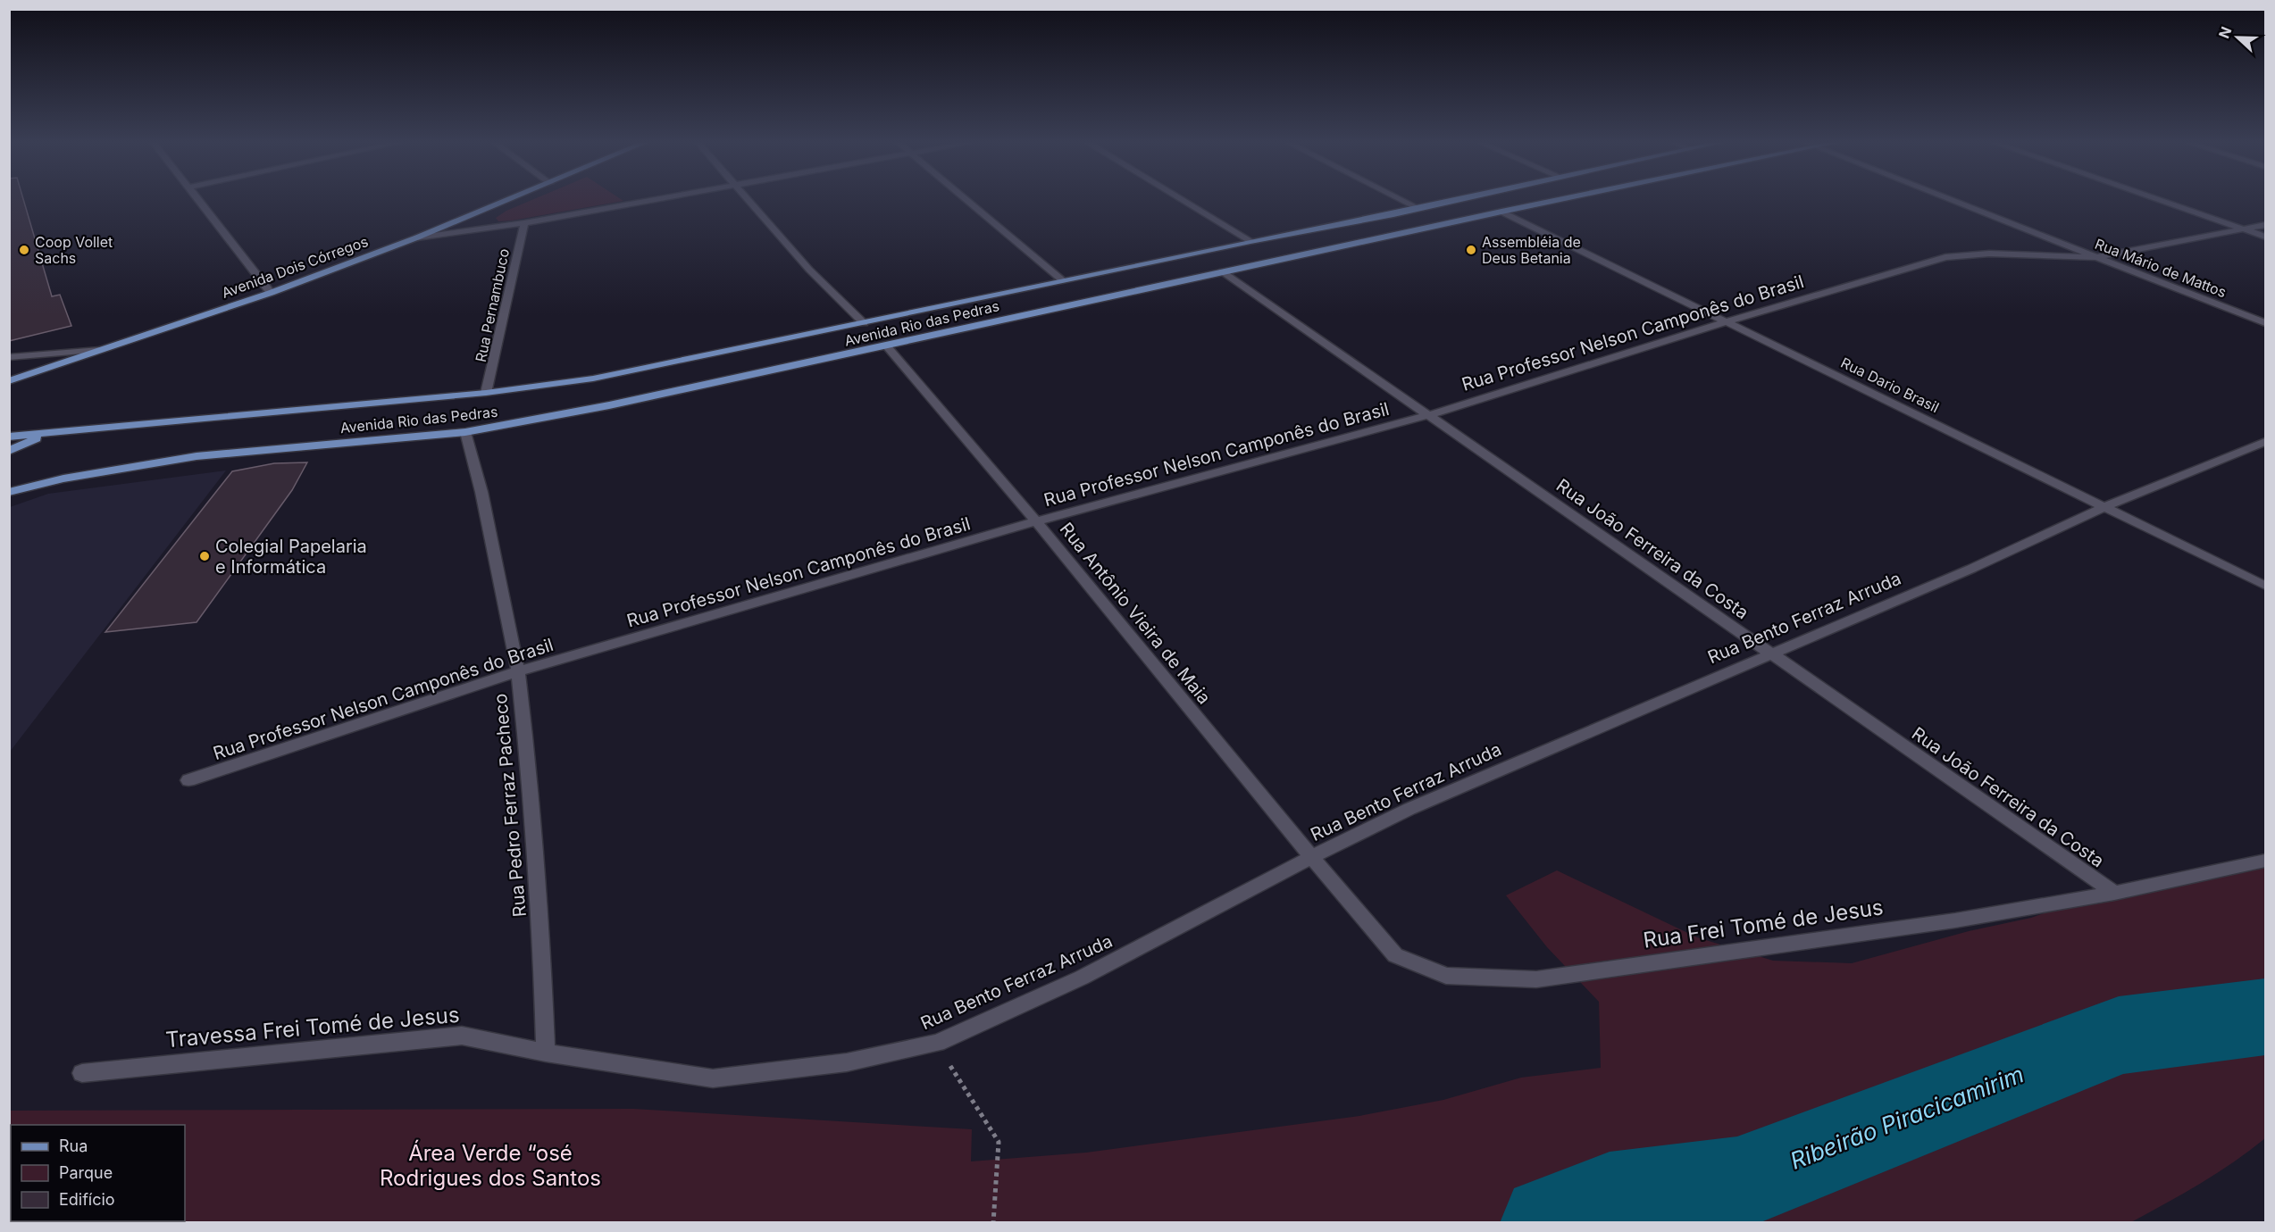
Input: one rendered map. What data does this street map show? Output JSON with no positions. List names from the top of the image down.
{
  "streets": {
    "main road": ["Avenida Dois Córregos", "Avenida Rio das Pedras"],
    "street": [
      "Rua Mário de Mattos",
      "Rua Pernambuco",
      "Rua Professor Nelson Camponês do Brasil",
      "Rua Dario Brasil",
      "Rua João Ferreira da Costa",
      "Rua Antônio Vieira de Maia",
      "Rua Bento Ferraz Arruda",
      "Rua Pedro Ferraz Pacheco",
      "Rua Frei Tomé de Jesus",
      "Travessa Frei Tomé de Jesus"
    ]
  },
  "crossings": [
    ["Rua Mário de Mattos", "Rua Professor Nelson Camponês do Brasil"],
    ["Rua Pernambuco", "Avenida Rio das Pedras"],
    ["Avenida Rio das Pedras", "Rua Dario Brasil"],
    ["Avenida Rio das Pedras", "Rua João Ferreira da Costa"],
    ["Avenida Rio das Pedras", "Rua Antônio Vieira de Maia"],
    ["Avenida Rio das Pedras", "Rua Pedro Ferraz Pacheco"],
    ["Rua Professor Nelson Camponês do Brasil", "Rua Dario Brasil"],
    ["Rua Professor Nelson Camponês do Brasil", "Rua João Ferreira da Costa"],
    ["Rua Professor Nelson Camponês do Brasil", "Rua Antônio Vieira de Maia"],
    ["Rua Professor Nelson Camponês do Brasil", "Rua Pedro Ferraz Pacheco"],
    ["Rua Dario Brasil", "Rua Bento Ferraz Arruda"],
    ["Rua João Ferreira da Costa", "Rua Bento Ferraz Arruda"],
    ["Rua João Ferreira da Costa", "Rua Frei Tomé de Jesus"],
    ["Rua Antônio Vieira de Maia", "Rua Bento Ferraz Arruda"],
    ["Rua Antônio Vieira de Maia", "Rua Frei Tomé de Jesus"],
    ["Rua Bento Ferraz Arruda", "Rua Pedro Ferraz Pacheco"],
    ["Rua Bento Ferraz Arruda", "Rua Frei Tomé de Jesus"],
    ["Rua Bento Ferraz Arruda", "Travessa Frei Tomé de Jesus"],
    ["Rua Pedro Ferraz Pacheco", "Travessa Frei Tomé de Jesus"]
  ],
  "water": ["Ribeirão Piracicamirim"],
  "parks": ["Área Verde “osé Rodrigues dos Santos"],
  "places": ["Coop Vollet Sachs", "Assembléia de Deus Betania", "Colegial Papelaria e Informática"],
  "legend": ["Rua", "Parque", "Edifício"],
  "north": "left"
}
